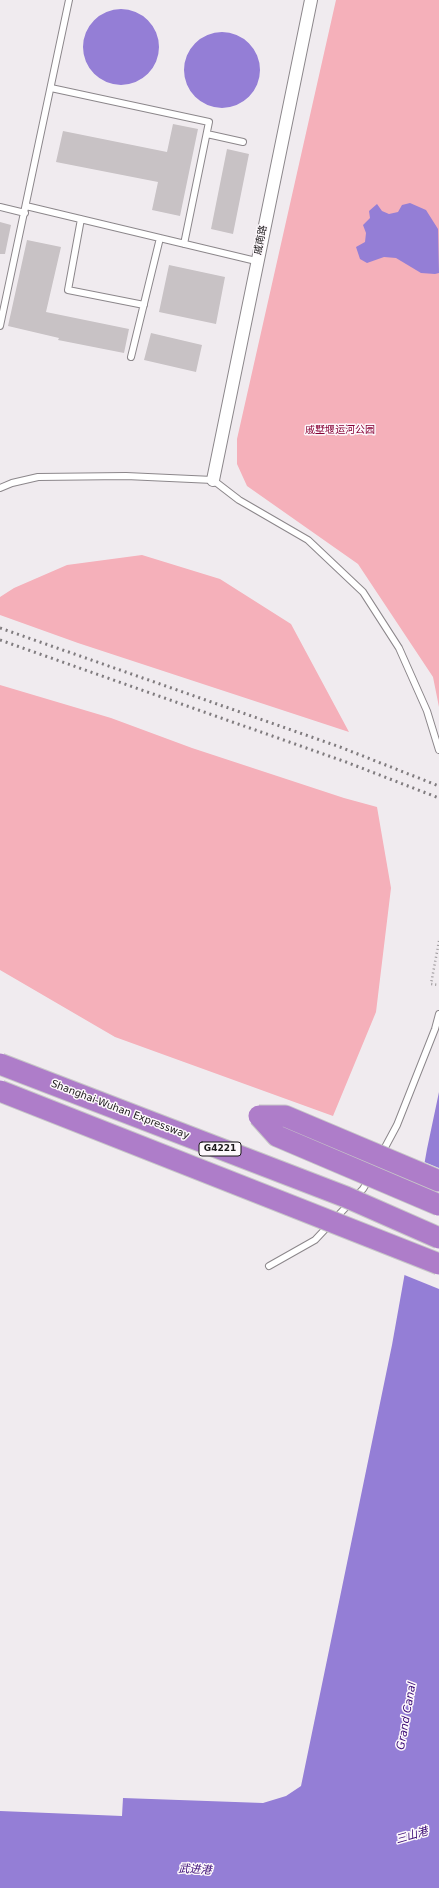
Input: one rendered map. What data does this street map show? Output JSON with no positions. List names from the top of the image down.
{
  "streets": {
    "highway": ["Shanghai-Wuhan Expressway", "G4221"],
    "street": ["戚南路"]
  },
  "water": ["Grand Canal", "三山港", "武进港"],
  "parks": ["戚墅堰运河公园"]
}
